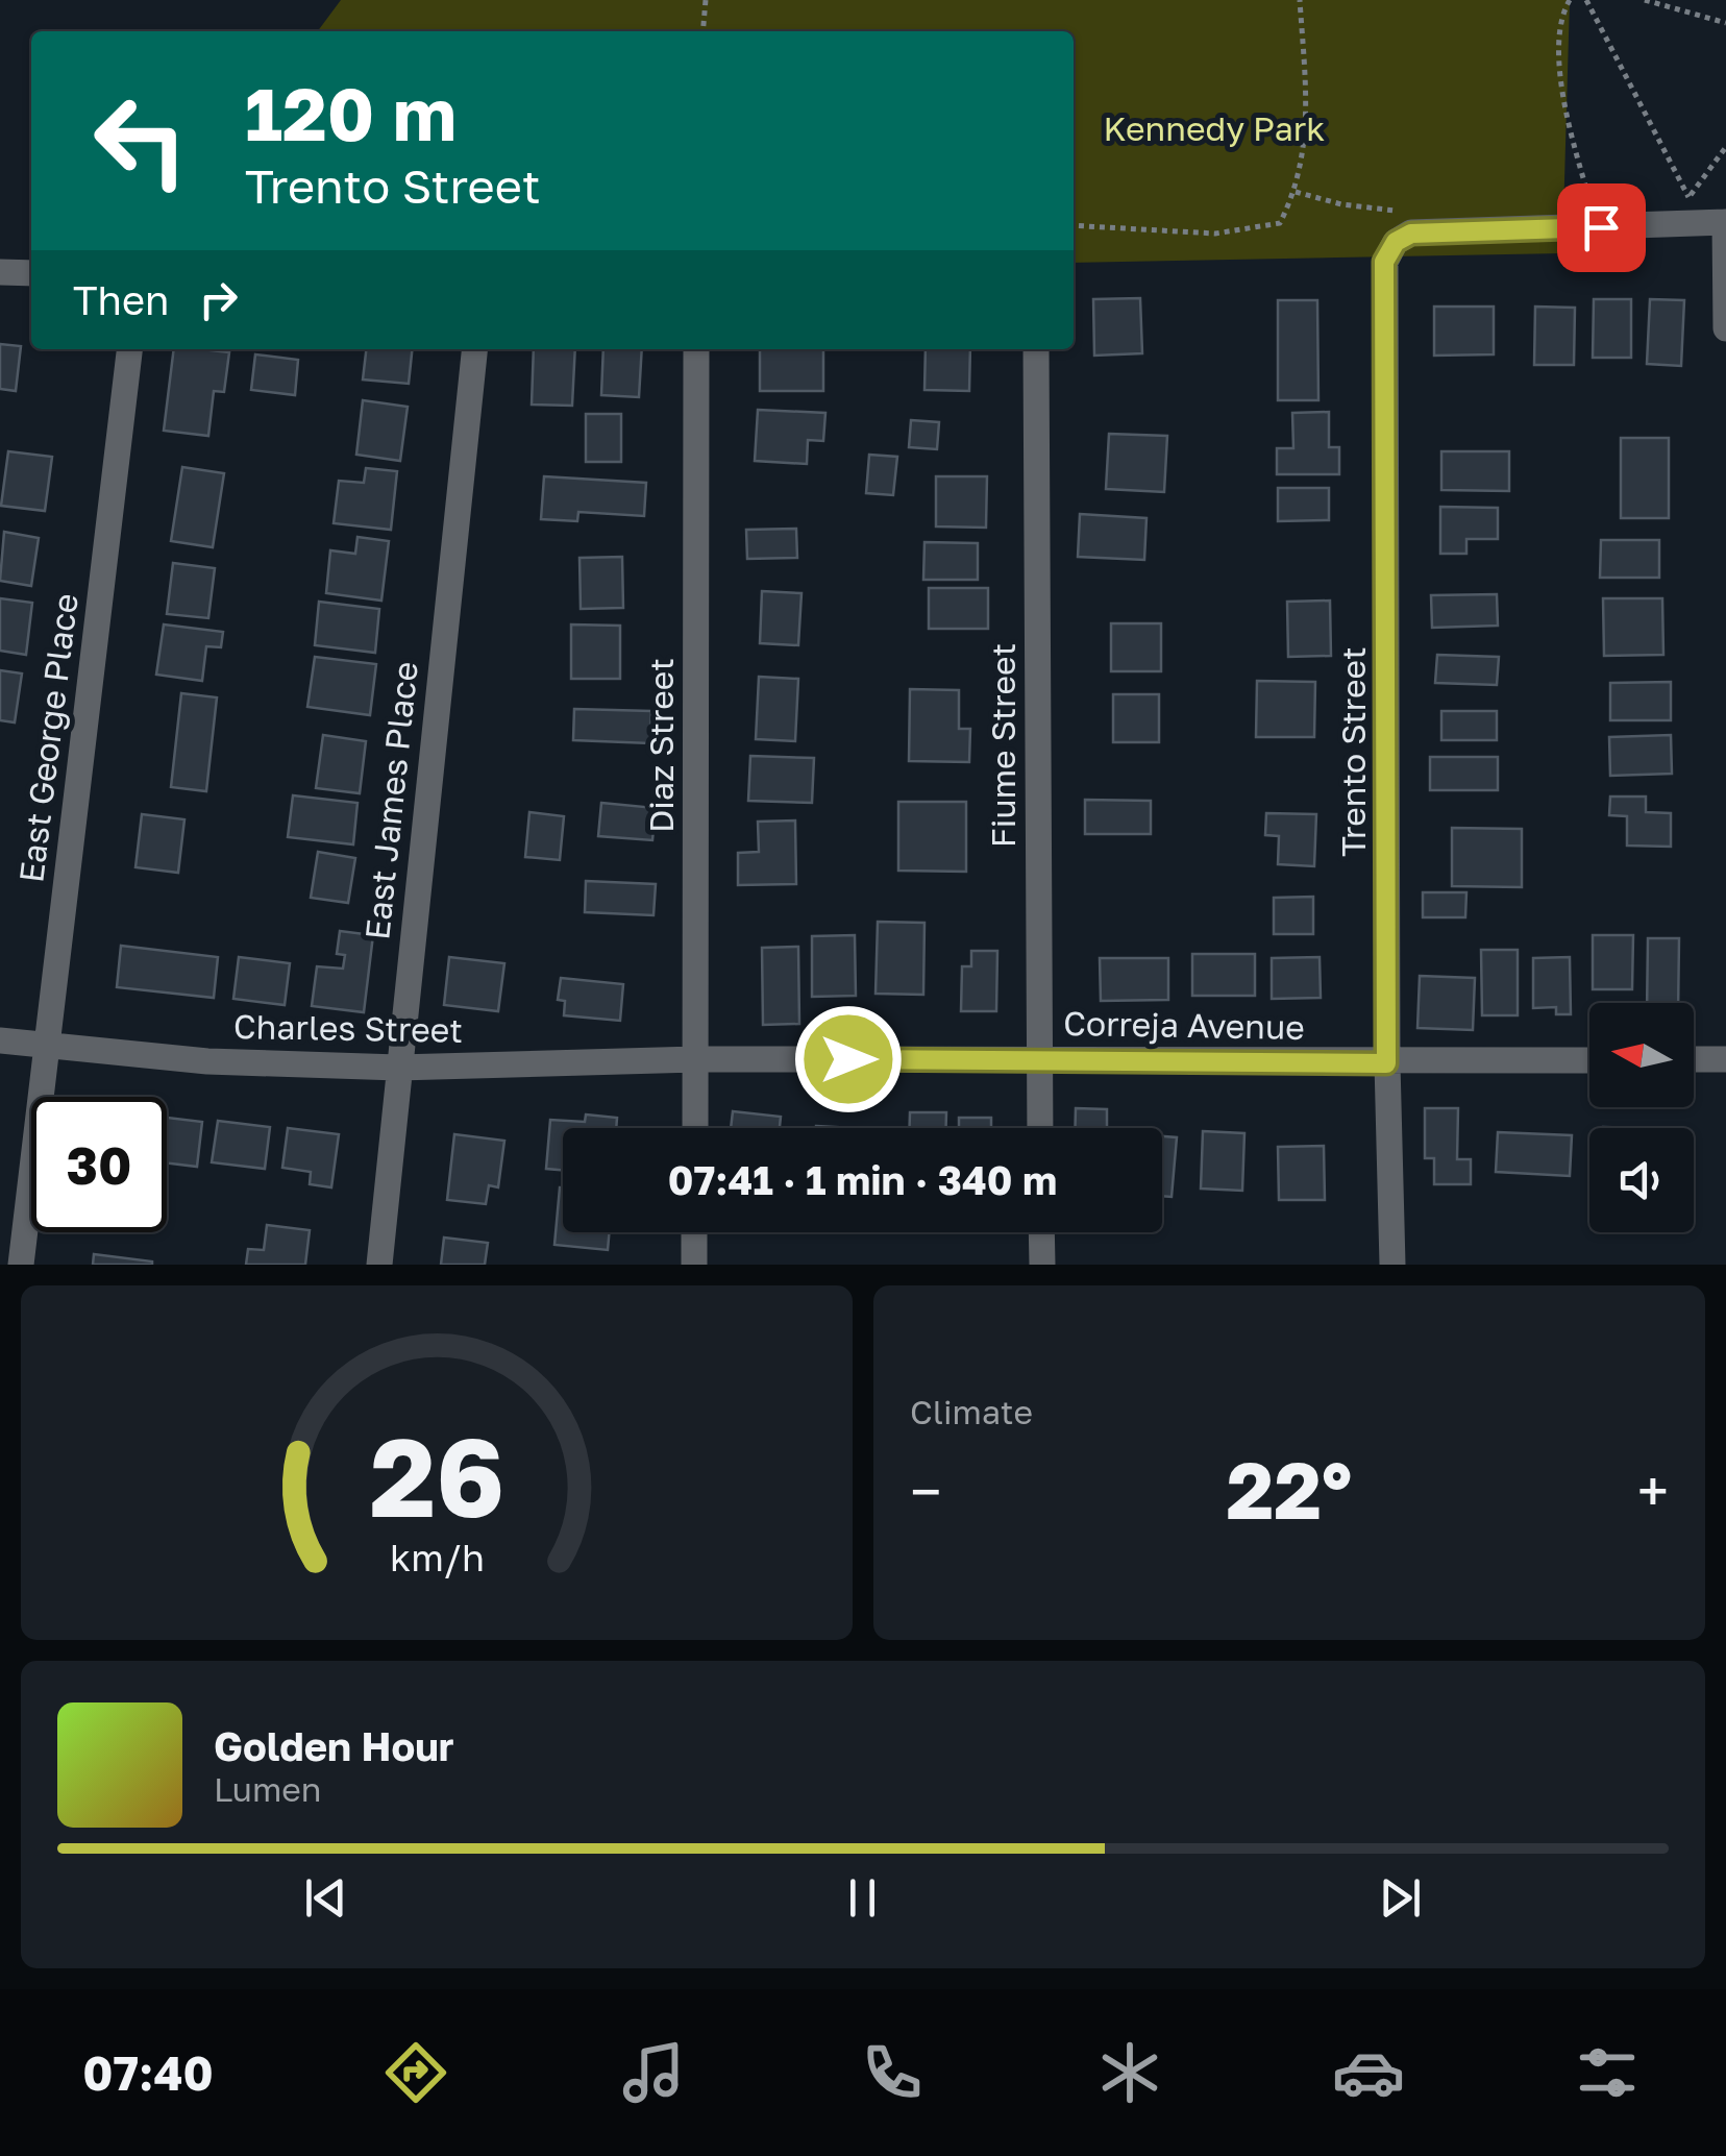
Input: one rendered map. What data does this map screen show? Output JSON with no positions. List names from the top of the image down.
{
  "streets": {
    "street": [
      "East George Place",
      "Diaz Street",
      "Fiume Street",
      "Trento Street",
      "East James Place",
      "Correja Avenue",
      "Charles Street"
    ]
  },
  "crossings": [
    ["East George Place", "Charles Street"],
    ["Diaz Street", "Correja Avenue"],
    ["Diaz Street", "Charles Street"],
    ["Fiume Street", "Correja Avenue"],
    ["Trento Street", "Correja Avenue"],
    ["East James Place", "Charles Street"],
    ["Correja Avenue", "Charles Street"]
  ],
  "parks": ["Kennedy Park"],
  "north": "left",
  "page": {
    "turn": ["120 m", "Trento Street"],
    "then": "Then",
    "limit": "30",
    "trip": "07:41 · 1 min · 340 m",
    "tile": "Climate",
    "heat": ["−", "22°", "+"],
    "song": ["Golden Hour", "Lumen"],
    "tabs": "07:40",
    "gauge": ["26", "km/h"]
  }
}
